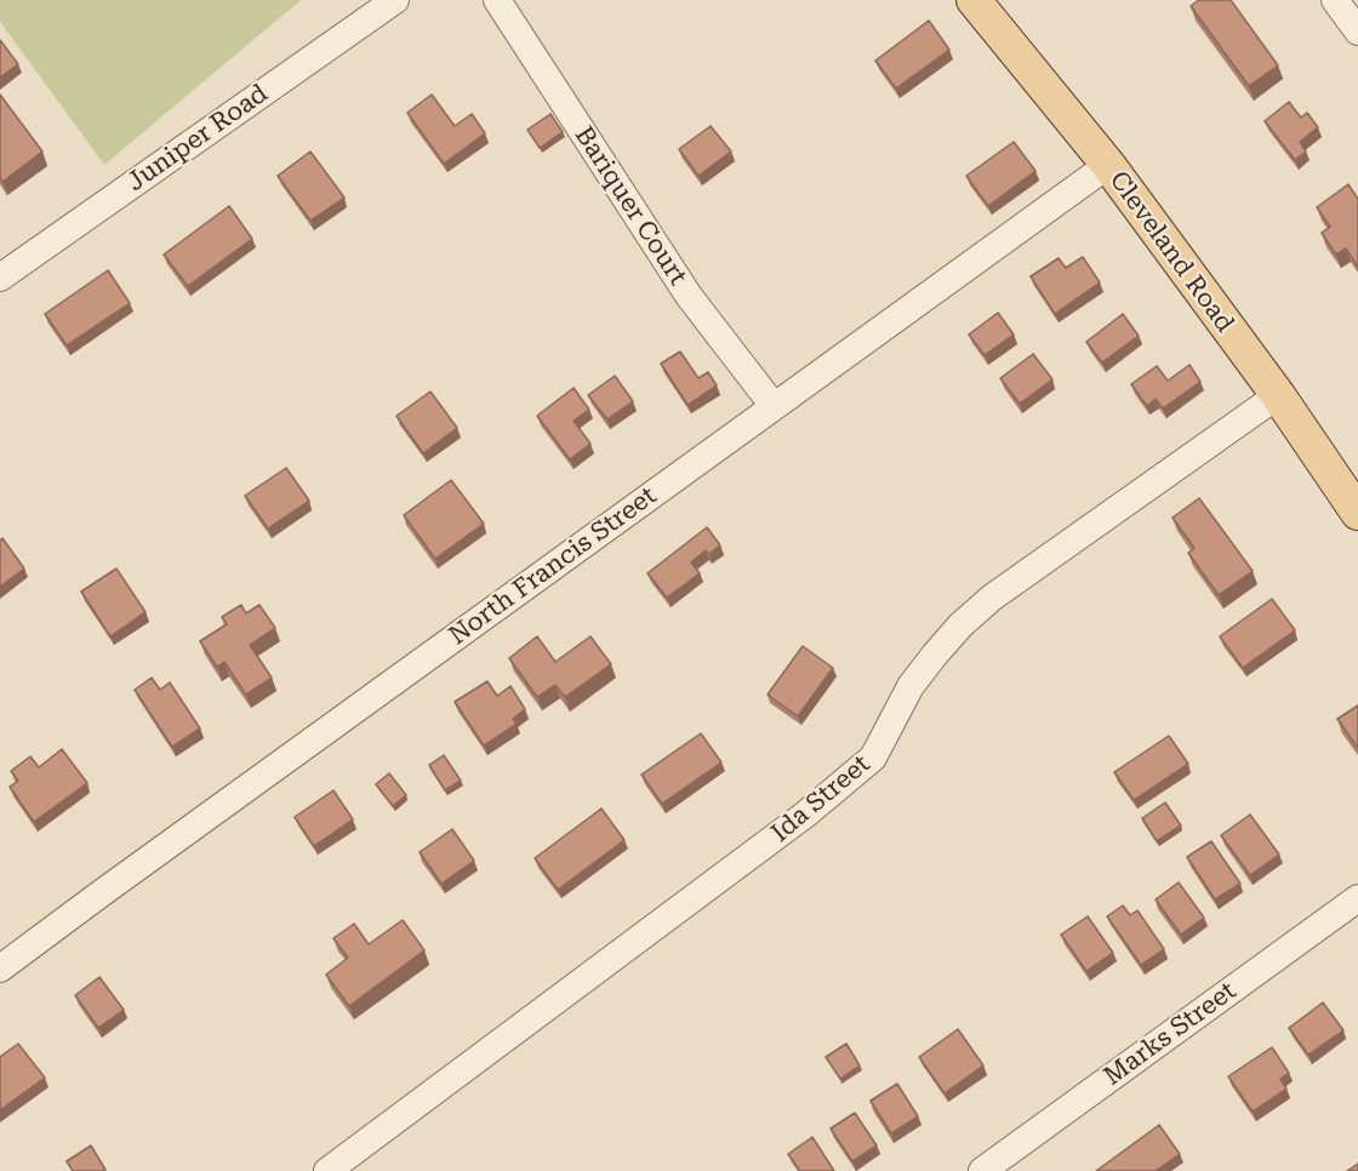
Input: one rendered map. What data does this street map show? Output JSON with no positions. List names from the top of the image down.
{
  "streets": {
    "main road": ["Cleveland Road"],
    "street": [
      "Juniper Road",
      "Bariquer Court",
      "North Francis Street",
      "Ida Street",
      "Marks Street"
    ]
  },
  "crossings": [
    ["Bariquer Court", "North Francis Street"],
    ["Cleveland Road", "North Francis Street"],
    ["Cleveland Road", "Ida Street"]
  ]
}
